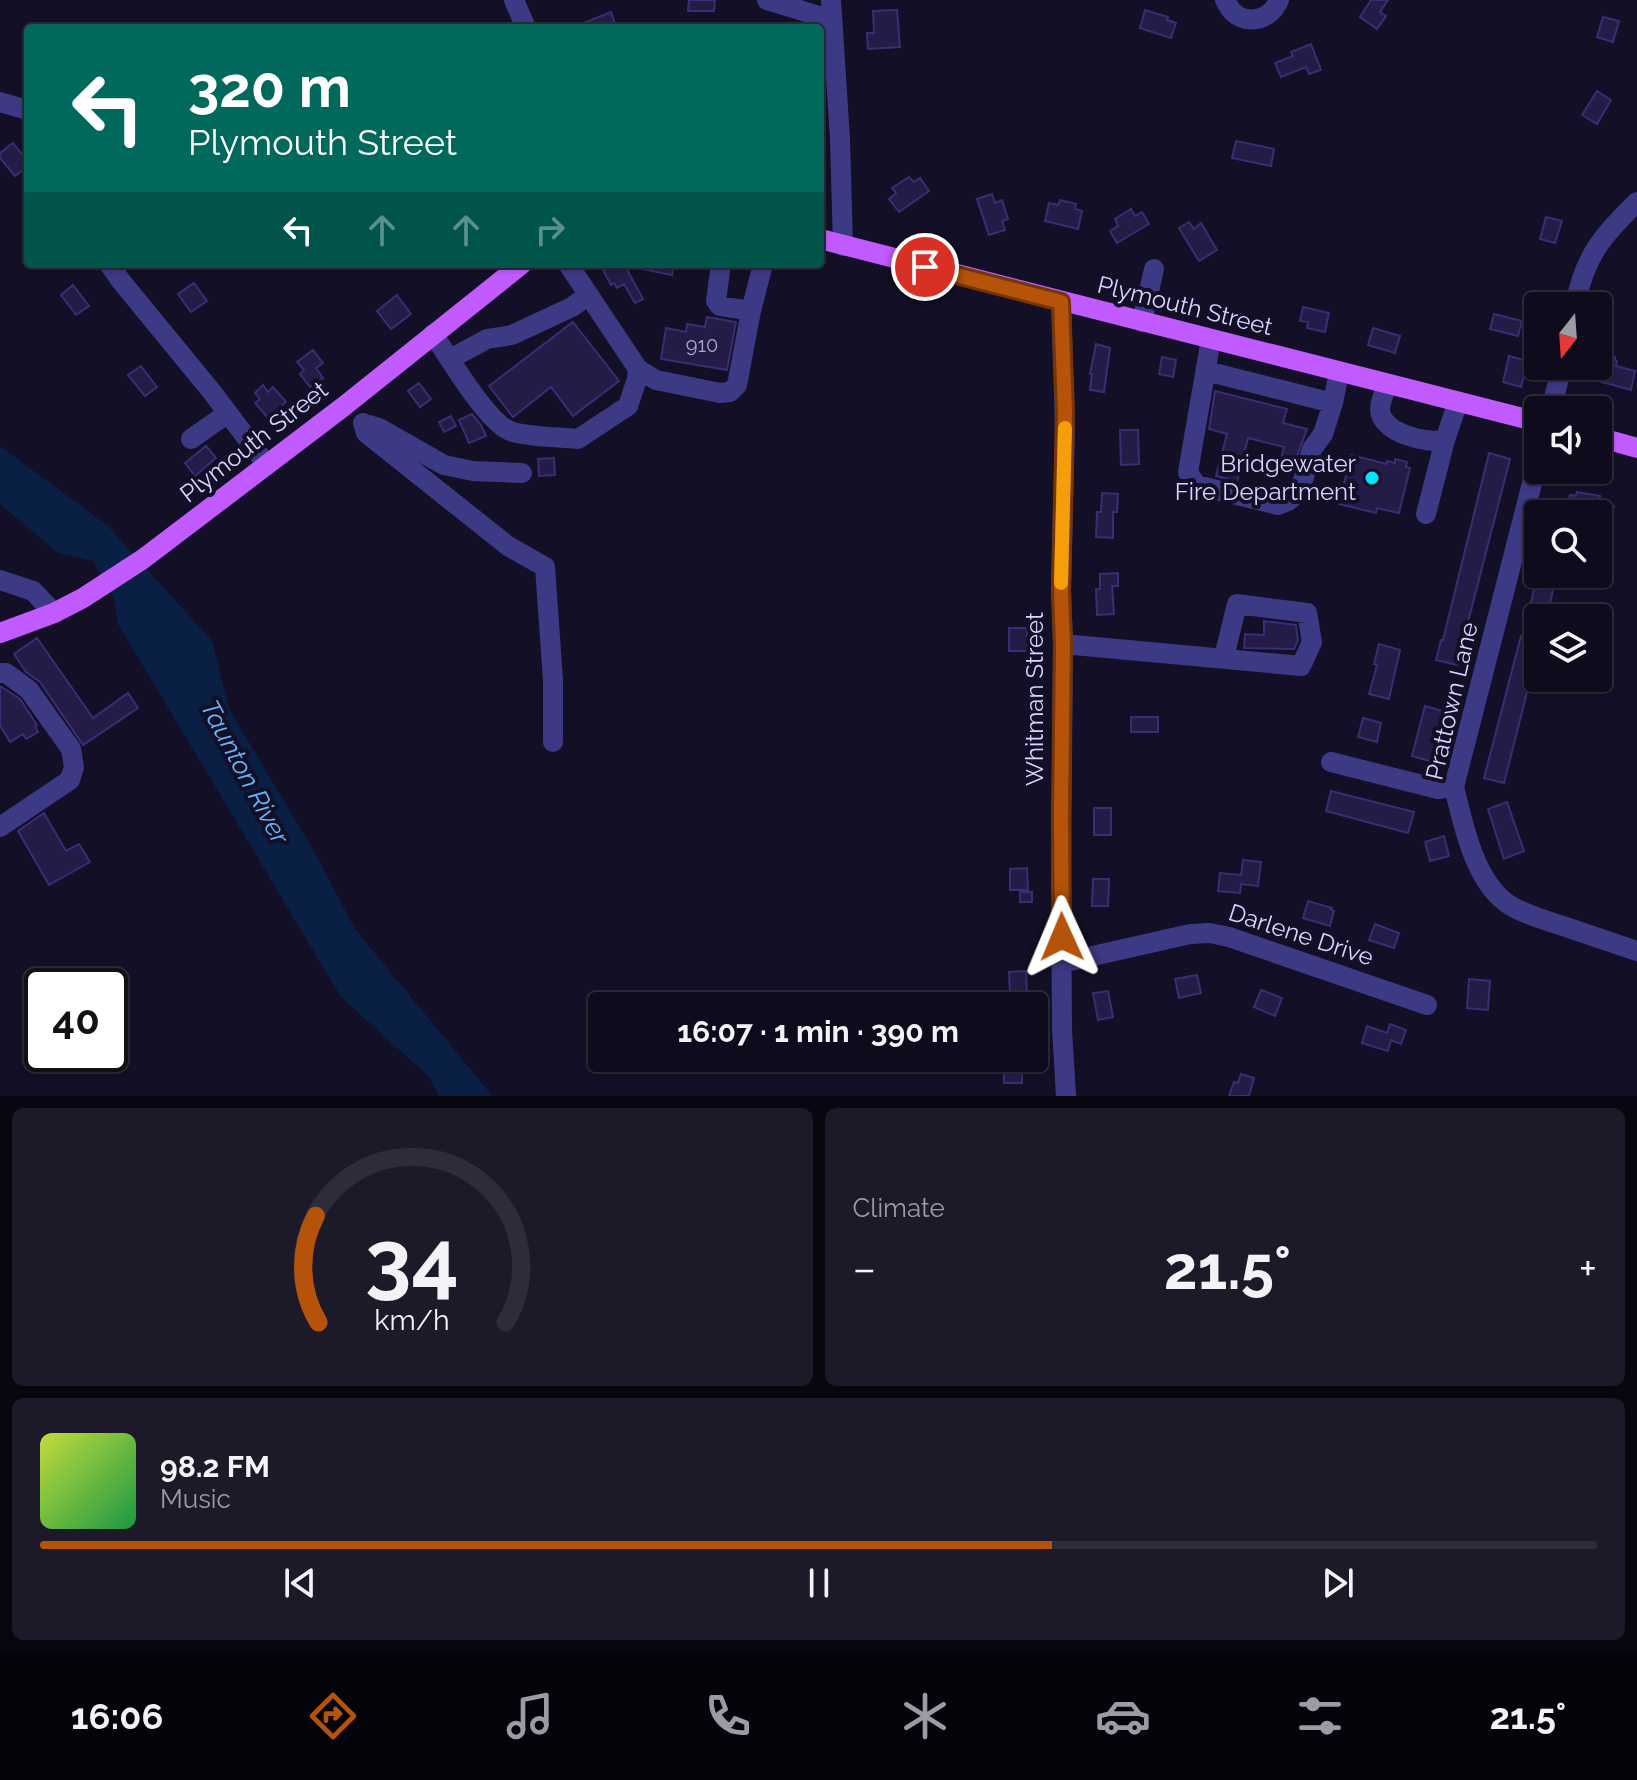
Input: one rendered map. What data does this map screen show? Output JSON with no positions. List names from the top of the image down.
{
  "streets": {
    "main road": ["Plymouth Street"],
    "street": ["Whitman Street", "Prattown Lane", "Darlene Drive"]
  },
  "crossings": [
    ["Plymouth Street", "Whitman Street"],
    ["Whitman Street", "Darlene Drive"]
  ],
  "water": ["Taunton River"],
  "places": ["Bridgewater Fire Department"],
  "house_numbers": ["910"],
  "north": "bottom",
  "page": {
    "turn": ["320 m", "Plymouth Street"],
    "limit": "40",
    "trip": "16:07 · 1 min · 390 m",
    "tile": "Climate",
    "heat": ["−", "21.5°", "+"],
    "song": ["98.2 FM", "Music"],
    "tabs": ["16:06", "21.5°"],
    "gauge": ["34", "km/h"]
  }
}
